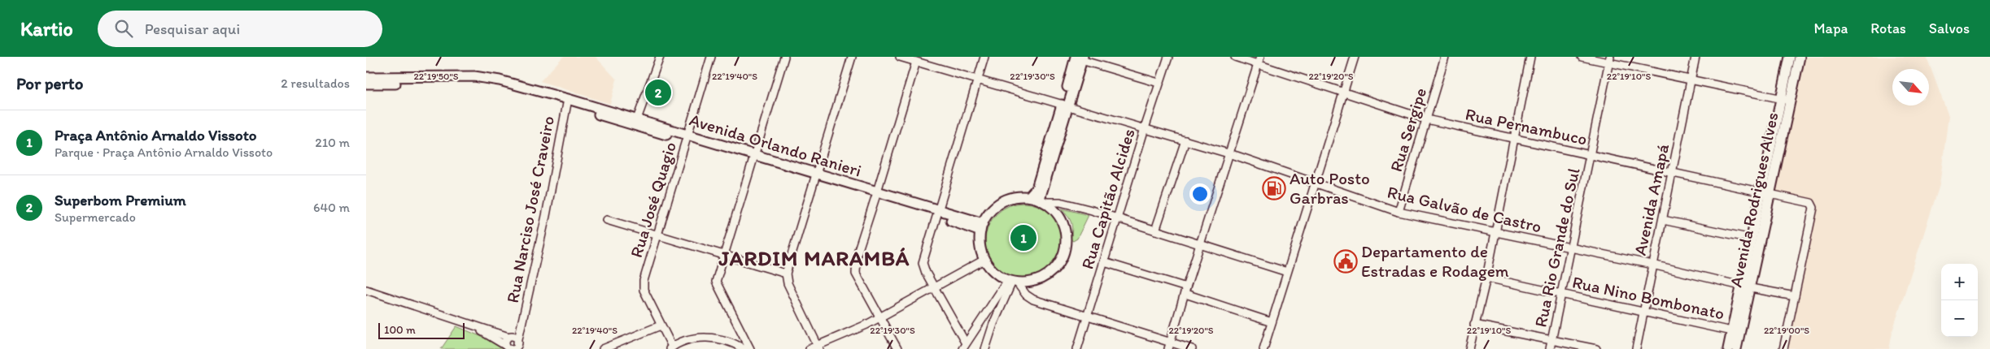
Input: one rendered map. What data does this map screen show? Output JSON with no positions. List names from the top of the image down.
{
  "streets": {
    "main road": ["Avenida Orlando Ranieri", "Avenida Rodrigues Alves"],
    "street": [
      "Rua Pernambuco",
      "Rua Sergipe",
      "Rua Capitão Alcides",
      "Rua José Quagio",
      "Avenida Amapá",
      "Rua Narciso José Craveiro",
      "Rua Galvão de Castro",
      "Rua Rio Grande do Sul",
      "Rua Nino Bombonato"
    ]
  },
  "crossings": [
    ["Rua Pernambuco", "Rua Sergipe"],
    ["Rua Pernambuco", "Avenida Amapá"],
    ["Rua Pernambuco", "Avenida Rodrigues Alves"],
    ["Rua Pernambuco", "Rua Galvão de Castro"],
    ["Rua Pernambuco", "Rua Rio Grande do Sul"],
    ["Rua Sergipe", "Rua Galvão de Castro"],
    ["Avenida Orlando Ranieri", "Rua José Quagio"],
    ["Avenida Orlando Ranieri", "Rua Narciso José Craveiro"],
    ["Rua Capitão Alcides", "Rua Galvão de Castro"],
    ["Avenida Amapá", "Rua Galvão de Castro"],
    ["Avenida Amapá", "Rua Nino Bombonato"],
    ["Avenida Rodrigues Alves", "Rua Galvão de Castro"],
    ["Avenida Rodrigues Alves", "Rua Nino Bombonato"],
    ["Rua Galvão de Castro", "Rua Rio Grande do Sul"],
    ["Rua Rio Grande do Sul", "Rua Nino Bombonato"]
  ],
  "districts": ["JARDIM MARAMBÁ"],
  "places": {
    "fuel station": ["Auto Posto Garbras"],
    "public building": ["Departamento de Estradas e Rodagem"]
  },
  "scale_bar": "100 m",
  "north": "bottom right",
  "page": {
    "header": "Kartio",
    "search": "Pesquisar aqui",
    "nav": ["Mapa", "Rotas", "Salvos"],
    "heading": ["Por perto", "2 resultados"],
    "pins": ["2", "1"],
    "list": [
      {
        "mark": "1",
        "name": "Praça Antônio Arnaldo Vissoto",
        "note": "Parque · Praça Antônio Arnaldo Vissoto",
        "value": "210 m"
      },
      {
        "mark": "2",
        "name": "Superbom Premium",
        "note": "Supermercado",
        "value": "640 m"
      }
    ],
    "map_buttons": ["+", "−"],
    "scale": "100 m"
  },
  "coordinates": [
    "22°19'50\"S",
    "22°19'40\"S",
    "22°19'30\"S",
    "22°19'20\"S",
    "22°19'10\"S",
    "22°19'00\"S"
  ]
}
